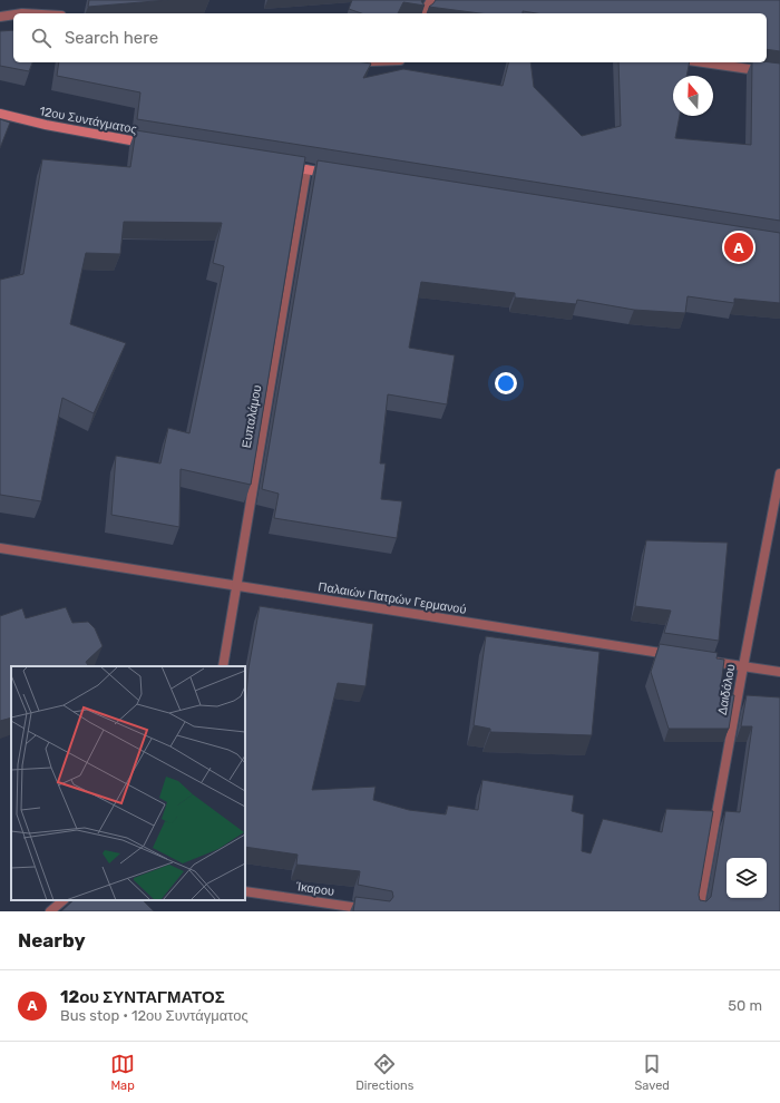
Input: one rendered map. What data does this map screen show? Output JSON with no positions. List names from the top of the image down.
{
  "streets": {
    "main road": ["12ου Συντάγματος"],
    "street": [
      "Ευπαλάμου",
      "Παλαιών Πατρών Γερμανού",
      "Δαιδάλου",
      "Ίκαρου"
    ]
  },
  "crossings": [
    ["Ευπαλάμου", "Παλαιών Πατρών Γερμανού"]
  ],
  "north": "top",
  "page": {
    "search": "Search here",
    "pins": "A",
    "heading": "Nearby",
    "list": [
      {
        "mark": "A",
        "name": "12ου ΣΥΝΤΑΓΜΑΤΟΣ",
        "note": "Bus stop · 12ου Συντάγματος",
        "value": "50 m"
      }
    ],
    "nav": ["Map", "Directions", "Saved"]
  }
}
